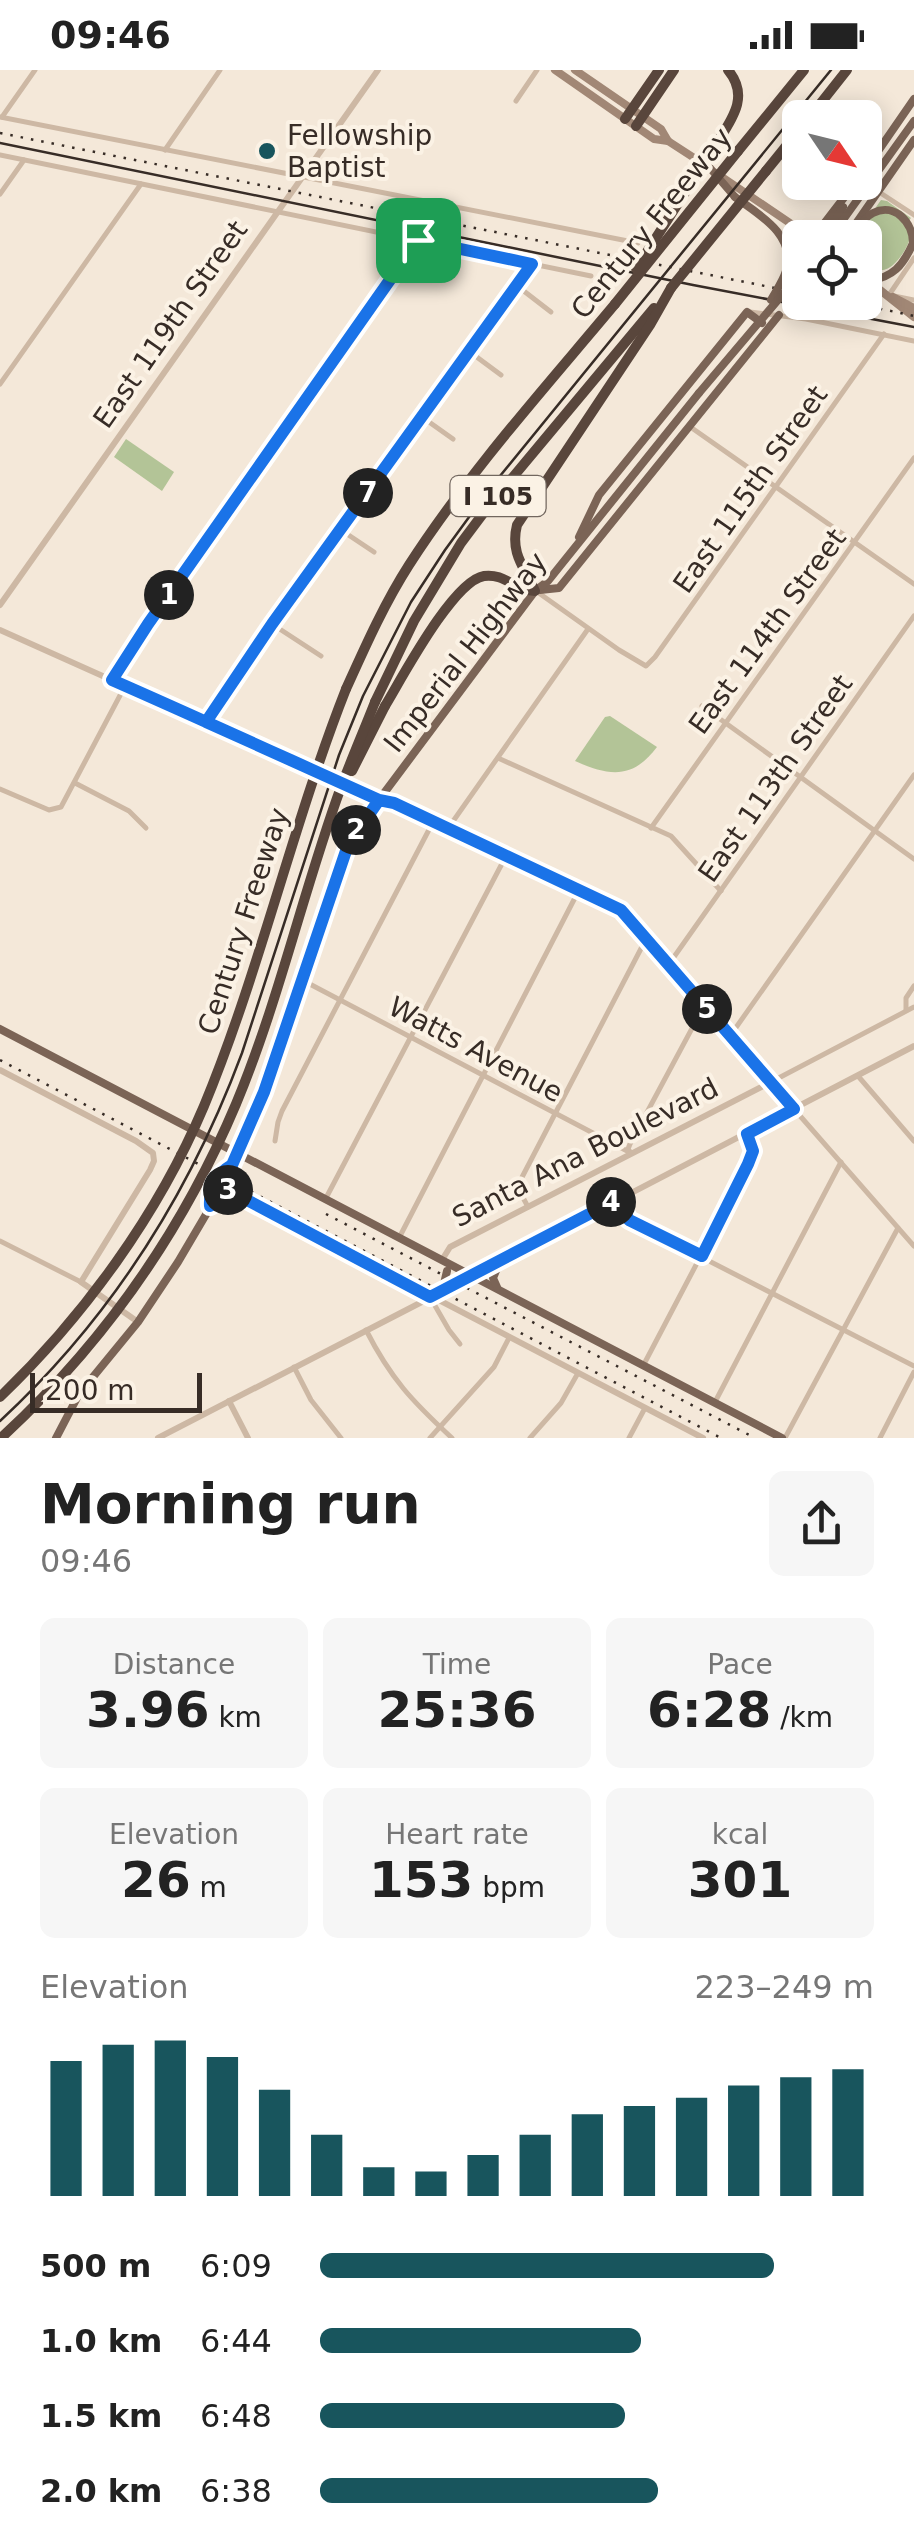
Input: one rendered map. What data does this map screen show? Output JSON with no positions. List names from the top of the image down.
{
  "streets": {
    "highway": ["Century Freeway", "I 105"],
    "main road": ["Imperial Highway"],
    "street": [
      "East 119th Street",
      "East 115th Street",
      "East 114th Street",
      "East 113th Street",
      "Watts Avenue",
      "Santa Ana Boulevard"
    ]
  },
  "crossings": [
    ["Imperial Highway", "Watts Avenue"],
    ["Watts Avenue", "Santa Ana Boulevard"]
  ],
  "places": ["Fellowship Baptist"],
  "scale_bar": "200 m",
  "north": "bottom right",
  "page": {
    "status": "09:46",
    "pins": [
      "7",
      "1",
      "2",
      "5",
      "3",
      "4"
    ],
    "scale": "200 m",
    "heading": ["Morning run", "09:46"],
    "stats": [
      ["Distance", "3.96 km"],
      ["Time", "25:36"],
      ["Pace", "6:28 /km"],
      ["Elevation", "26 m"],
      ["Heart rate", "153 bpm"],
      ["kcal", "301"]
    ],
    "chart": ["Elevation", "223–249 m"],
    "list": [
      {
        "name": "500 m",
        "note": "6:09"
      },
      {
        "name": "1.0 km",
        "note": "6:44"
      },
      {
        "name": "1.5 km",
        "note": "6:48"
      },
      {
        "name": "2.0 km",
        "note": "6:38"
      }
    ]
  }
}
